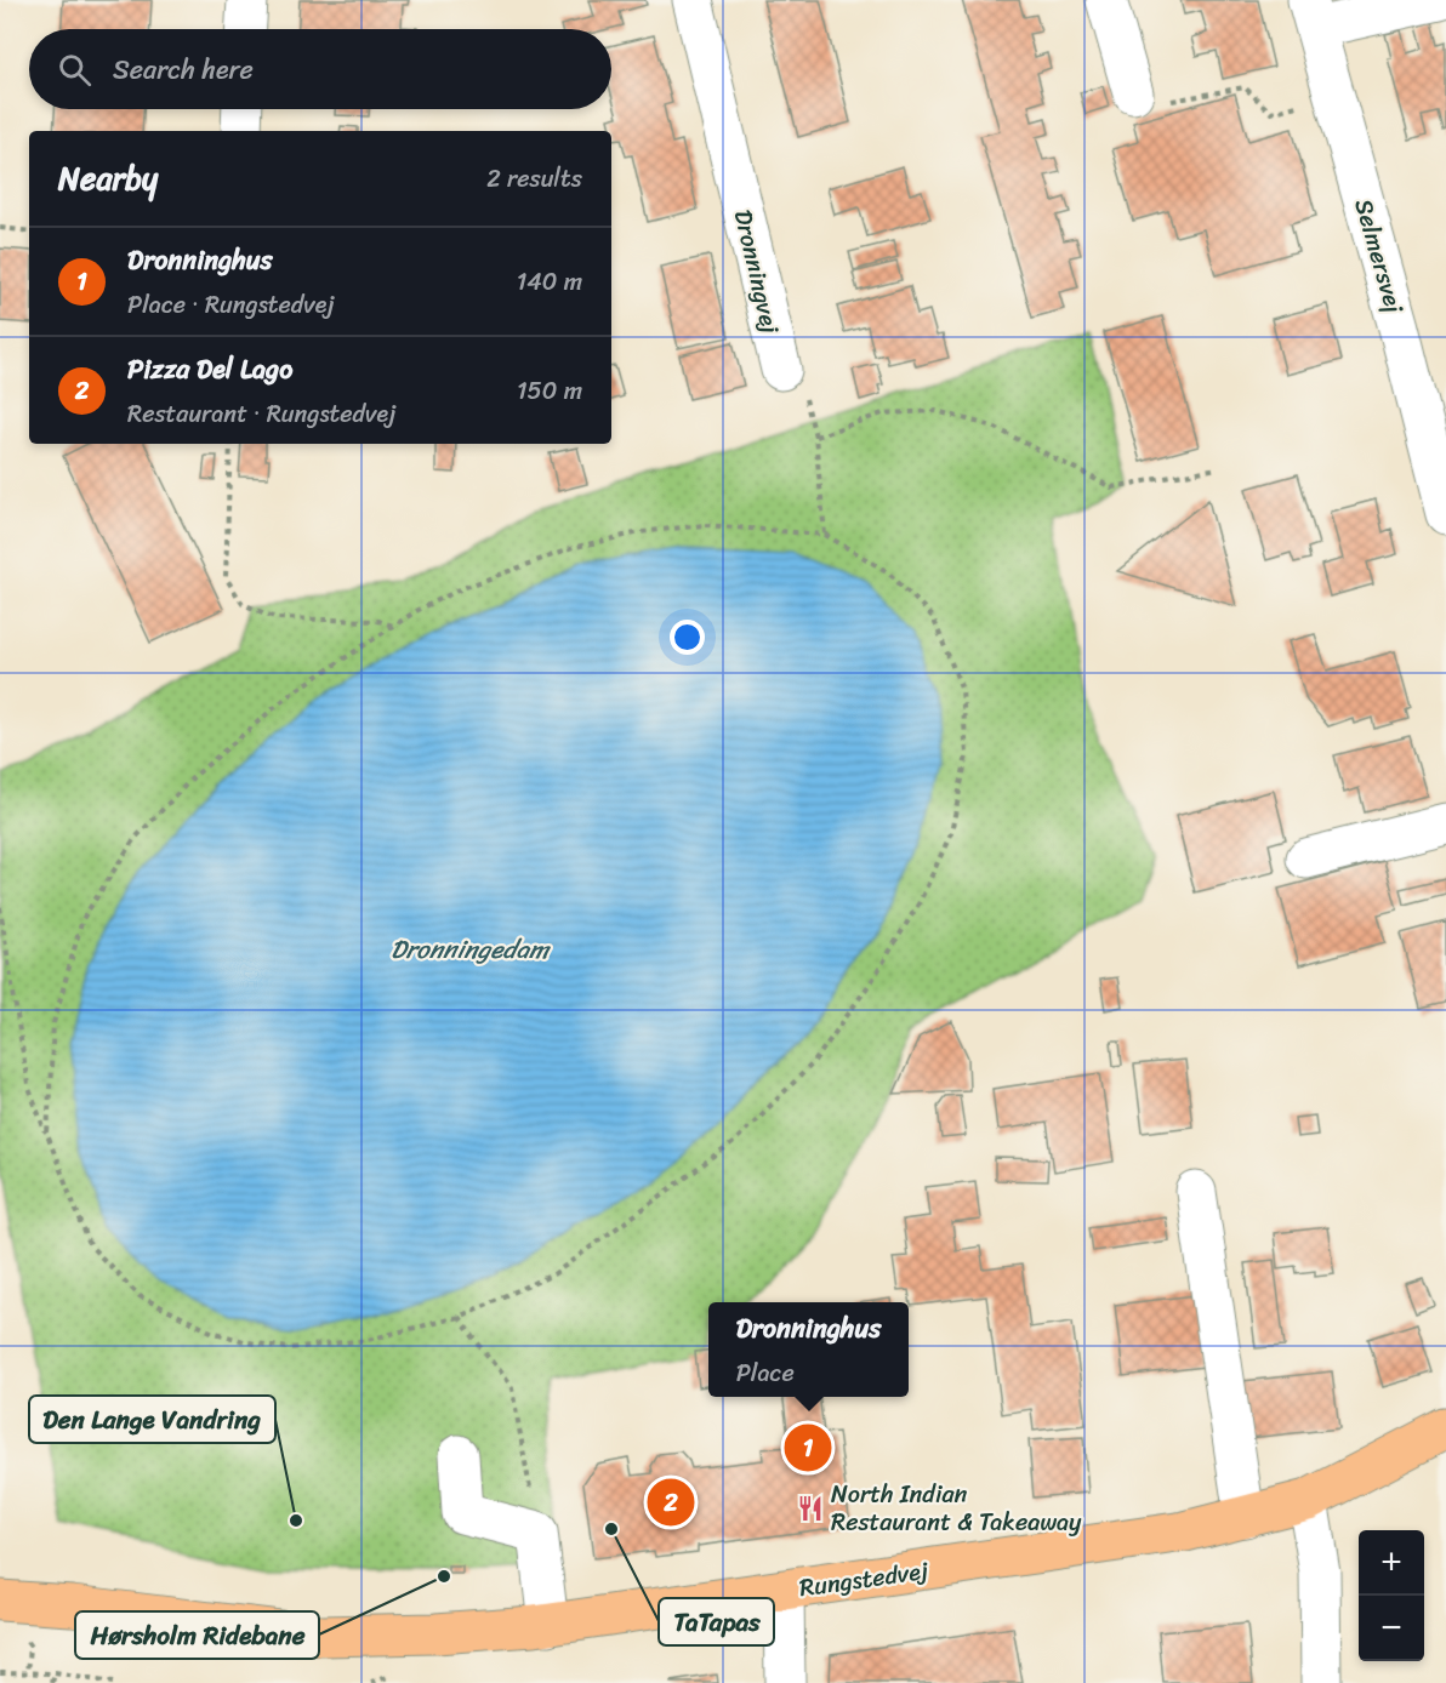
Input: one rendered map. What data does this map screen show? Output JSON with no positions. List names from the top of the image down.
{
  "streets": {
    "main road": ["Rungstedvej"],
    "street": ["Selmersvej", "Dronningvej"]
  },
  "water": ["Dronningedam"],
  "places": {
    "restaurant": ["North Indian Restaurant & Takeaway"],
    "other": ["Den Lange Vandring", "TaTapas", "Hørsholm Ridebane"]
  },
  "page": {
    "search": "Search here",
    "heading": ["Nearby", "2 results"],
    "list": [
      {
        "mark": "1",
        "name": "Dronninghus",
        "note": "Place · Rungstedvej",
        "value": "140 m"
      },
      {
        "mark": "2",
        "name": "Pizza Del Lago",
        "note": "Restaurant · Rungstedvej",
        "value": "150 m"
      }
    ],
    "popup": ["Dronninghus", "Place"],
    "pins": ["1", "2"],
    "map_buttons": ["+", "−"]
  }
}
